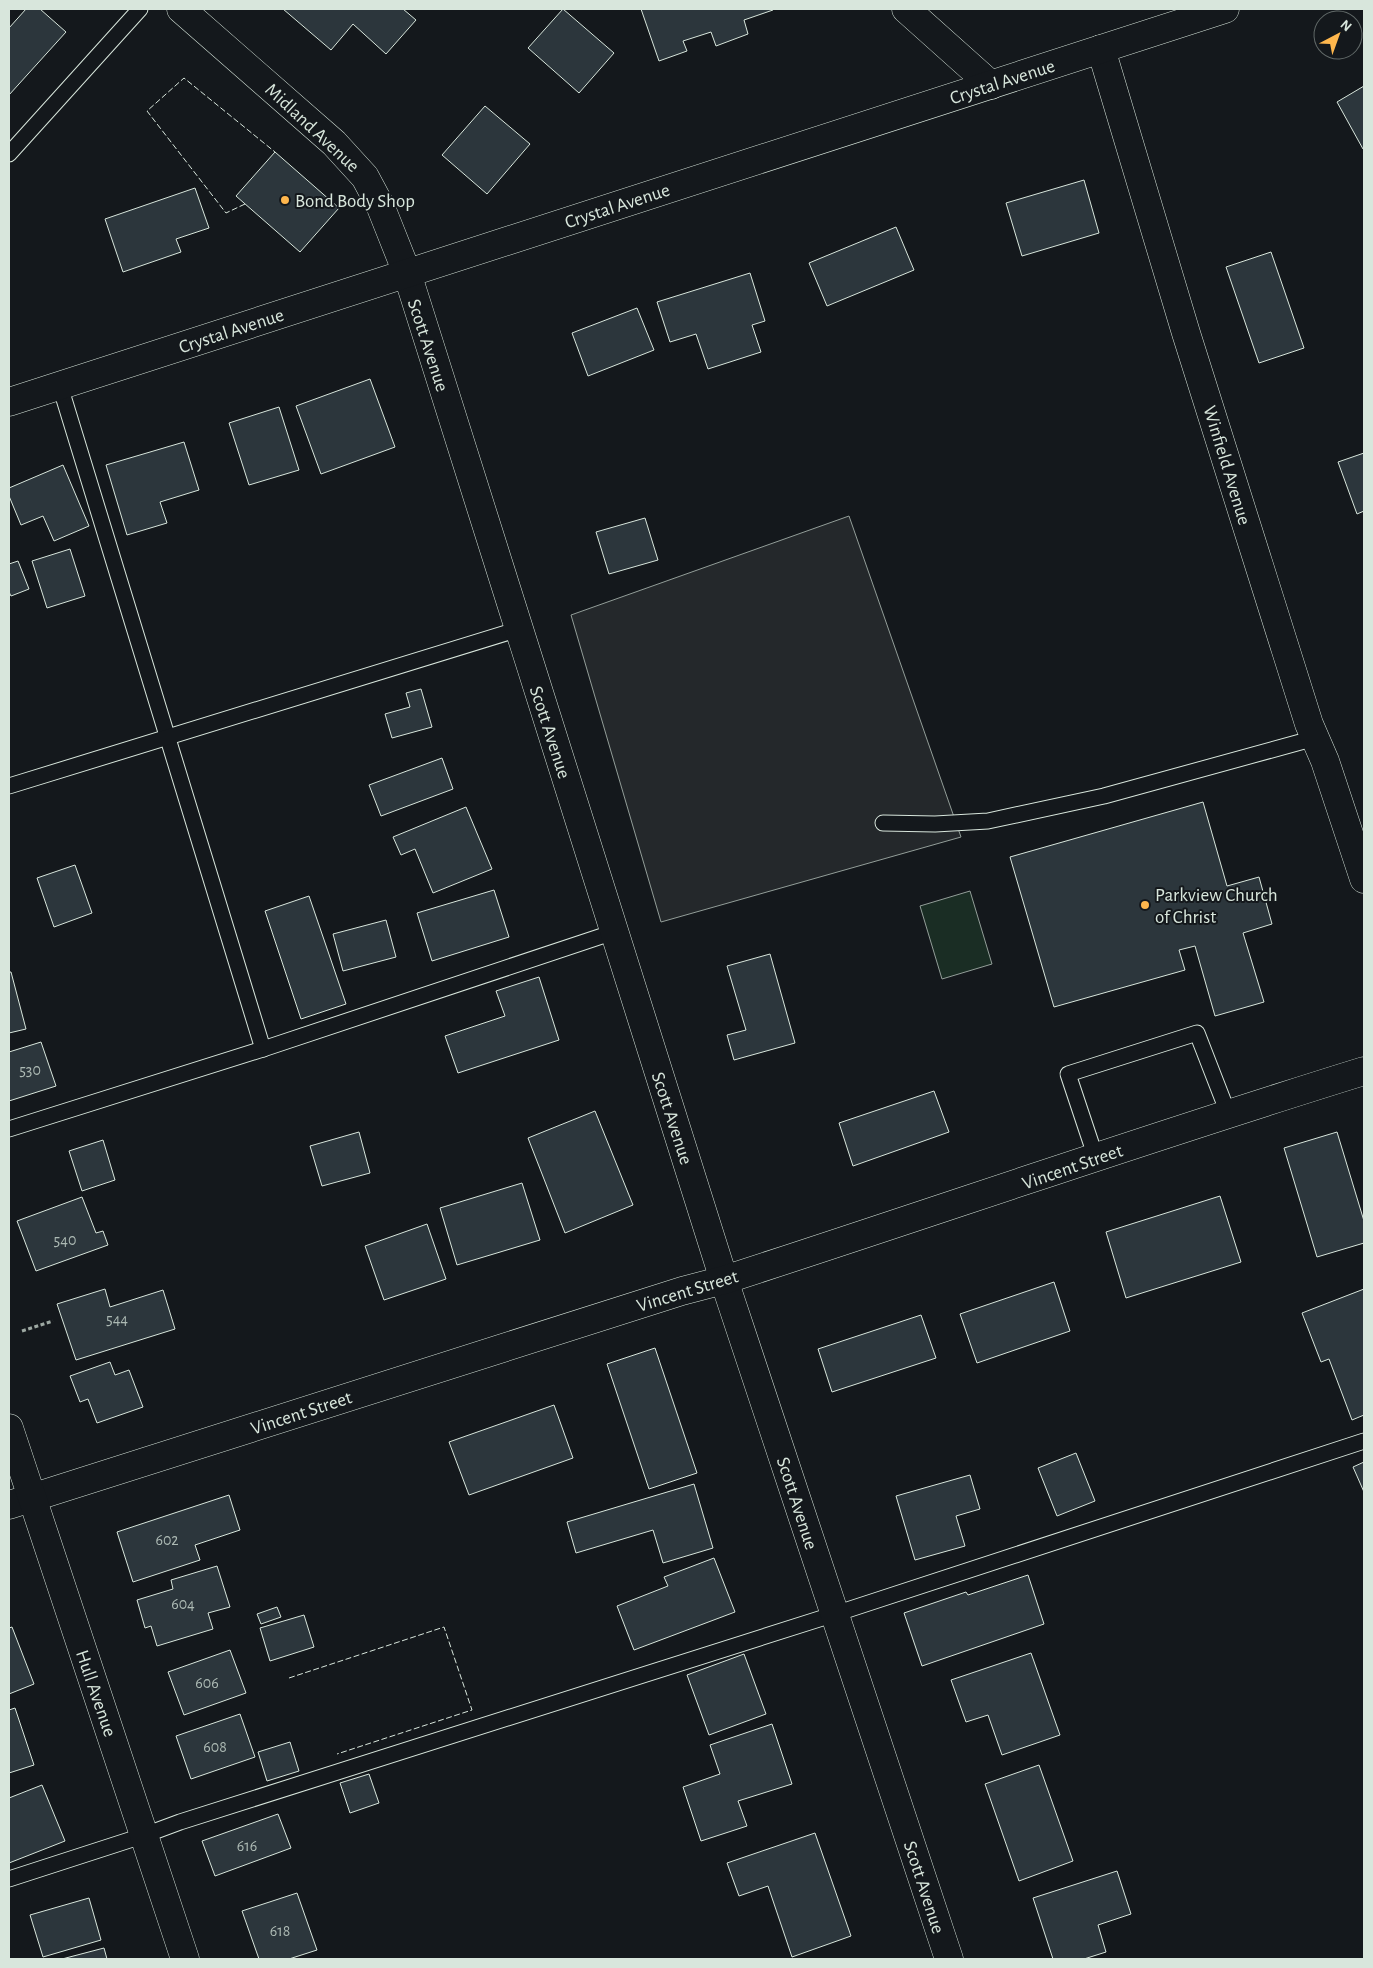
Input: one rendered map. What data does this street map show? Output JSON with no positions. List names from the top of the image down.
{
  "streets": {
    "street": [
      "Crystal Avenue",
      "Midland Avenue",
      "Scott Avenue",
      "Winfield Avenue",
      "Vincent Street",
      "Hull Avenue"
    ]
  },
  "crossings": [
    ["Crystal Avenue", "Midland Avenue"],
    ["Crystal Avenue", "Scott Avenue"],
    ["Crystal Avenue", "Winfield Avenue"],
    ["Midland Avenue", "Scott Avenue"],
    ["Scott Avenue", "Vincent Street"],
    ["Vincent Street", "Hull Avenue"]
  ],
  "places": ["Bond Body Shop", "Parkview Church of Christ"],
  "house_numbers": [
    "530",
    "540",
    "544",
    "602",
    "604",
    "606",
    "608",
    "616",
    "618"
  ],
  "north": "top right"
}
